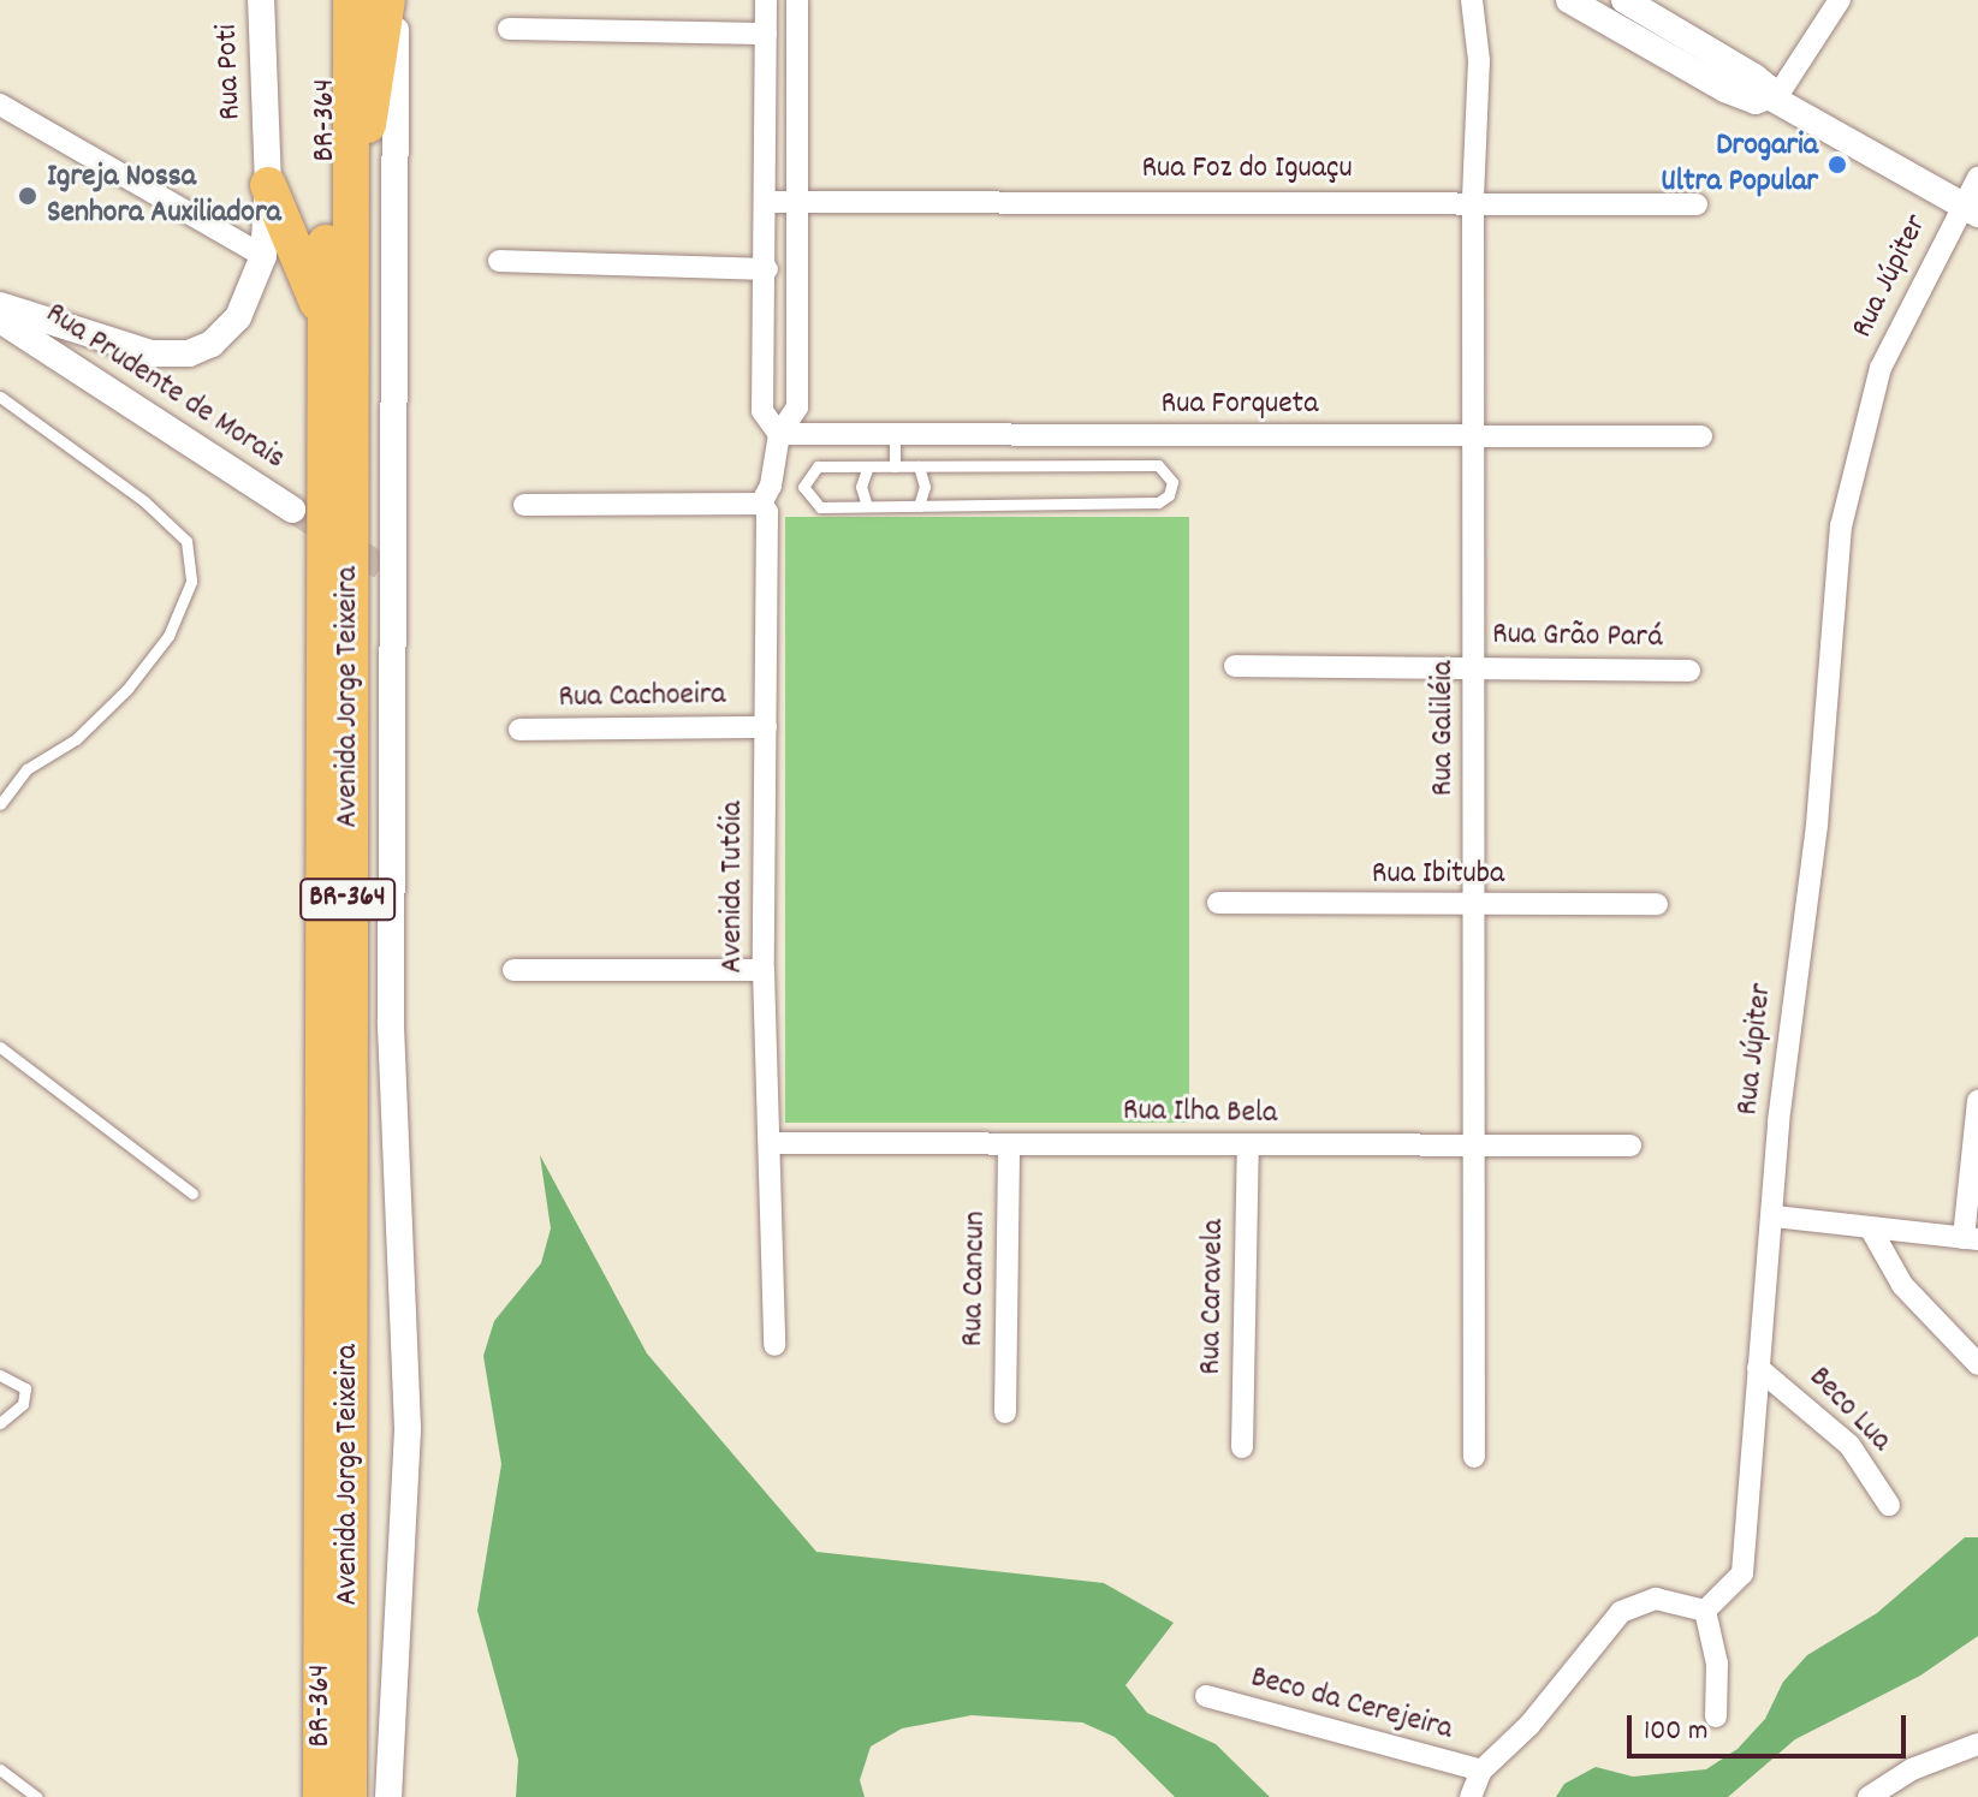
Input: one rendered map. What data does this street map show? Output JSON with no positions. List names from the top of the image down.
{
  "streets": {
    "highway": ["BR-364", "Avenida Jorge Teixeira"],
    "street": [
      "Rua Poti",
      "Rua Foz do Iguaçu",
      "Rua Júpiter",
      "Rua Prudente de Morais",
      "Rua Forqueta",
      "Rua Grão Pará",
      "Rua Cachoeira",
      "Rua Galiléia",
      "Rua Ibituba",
      "Avenida Tutóia",
      "Rua Ilha Bela",
      "Rua Cancun",
      "Rua Caravela",
      "Beco Lua",
      "Beco da Cerejeira"
    ]
  },
  "crossings": [
    ["Rua Foz do Iguaçu", "Rua Galiléia"],
    ["Rua Foz do Iguaçu", "Avenida Tutóia"],
    ["Rua Júpiter", "Beco Lua"],
    ["Rua Forqueta", "Rua Galiléia"],
    ["Rua Forqueta", "Avenida Tutóia"],
    ["Rua Grão Pará", "Rua Galiléia"],
    ["Rua Cachoeira", "Avenida Tutóia"],
    ["Rua Galiléia", "Rua Ibituba"],
    ["Rua Galiléia", "Rua Ilha Bela"],
    ["Avenida Tutóia", "Rua Ilha Bela"],
    ["Rua Ilha Bela", "Rua Cancun"],
    ["Rua Ilha Bela", "Rua Caravela"]
  ],
  "places": ["Drogaria Ultra Popular", "Igreja Nossa Senhora Auxiliadora"],
  "scale_bar": "100 m"
}
